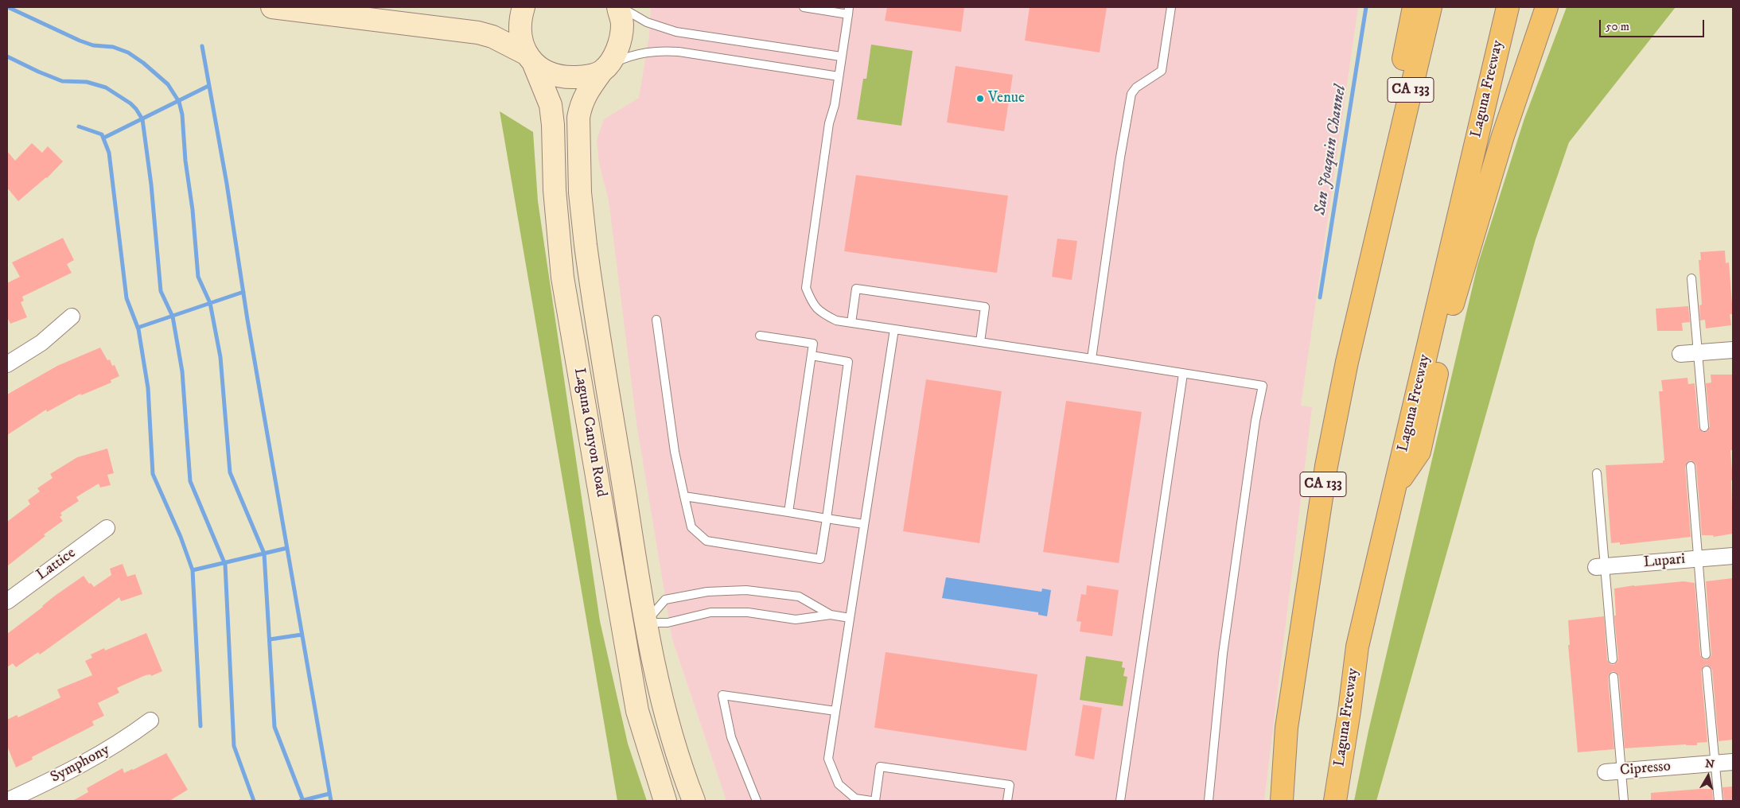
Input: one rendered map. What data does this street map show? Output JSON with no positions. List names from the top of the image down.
{
  "streets": {
    "highway": ["Laguna Freeway", "CA 133"],
    "main road": ["Laguna Canyon Road"],
    "street": [
      "Lupari",
      "Lattice",
      "Symphony",
      "Cipresso"
    ]
  },
  "water": ["San Joaquin Channel"],
  "places": ["Venue"],
  "scale_bar": "50 m",
  "north": "top"
}
